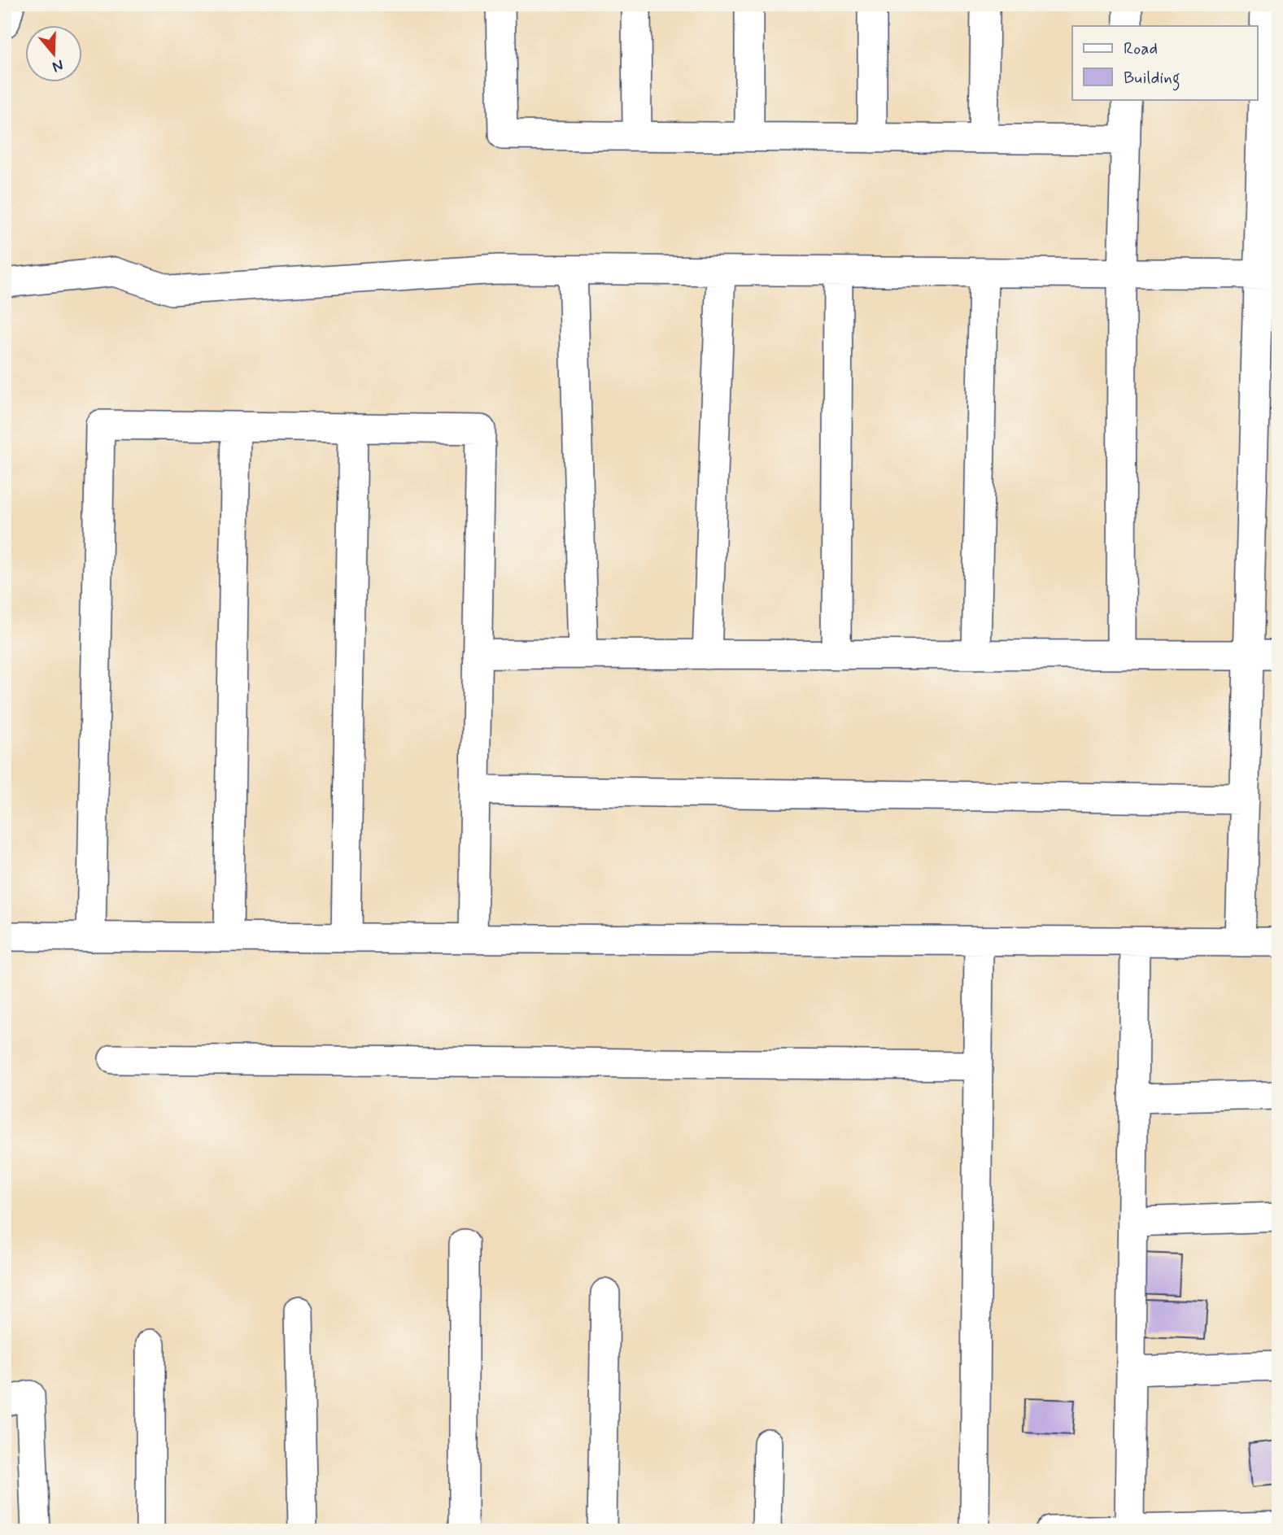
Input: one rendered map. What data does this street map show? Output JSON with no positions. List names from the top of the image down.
{
  "legend": ["Road", "Building"],
  "north": "bottom"
}
